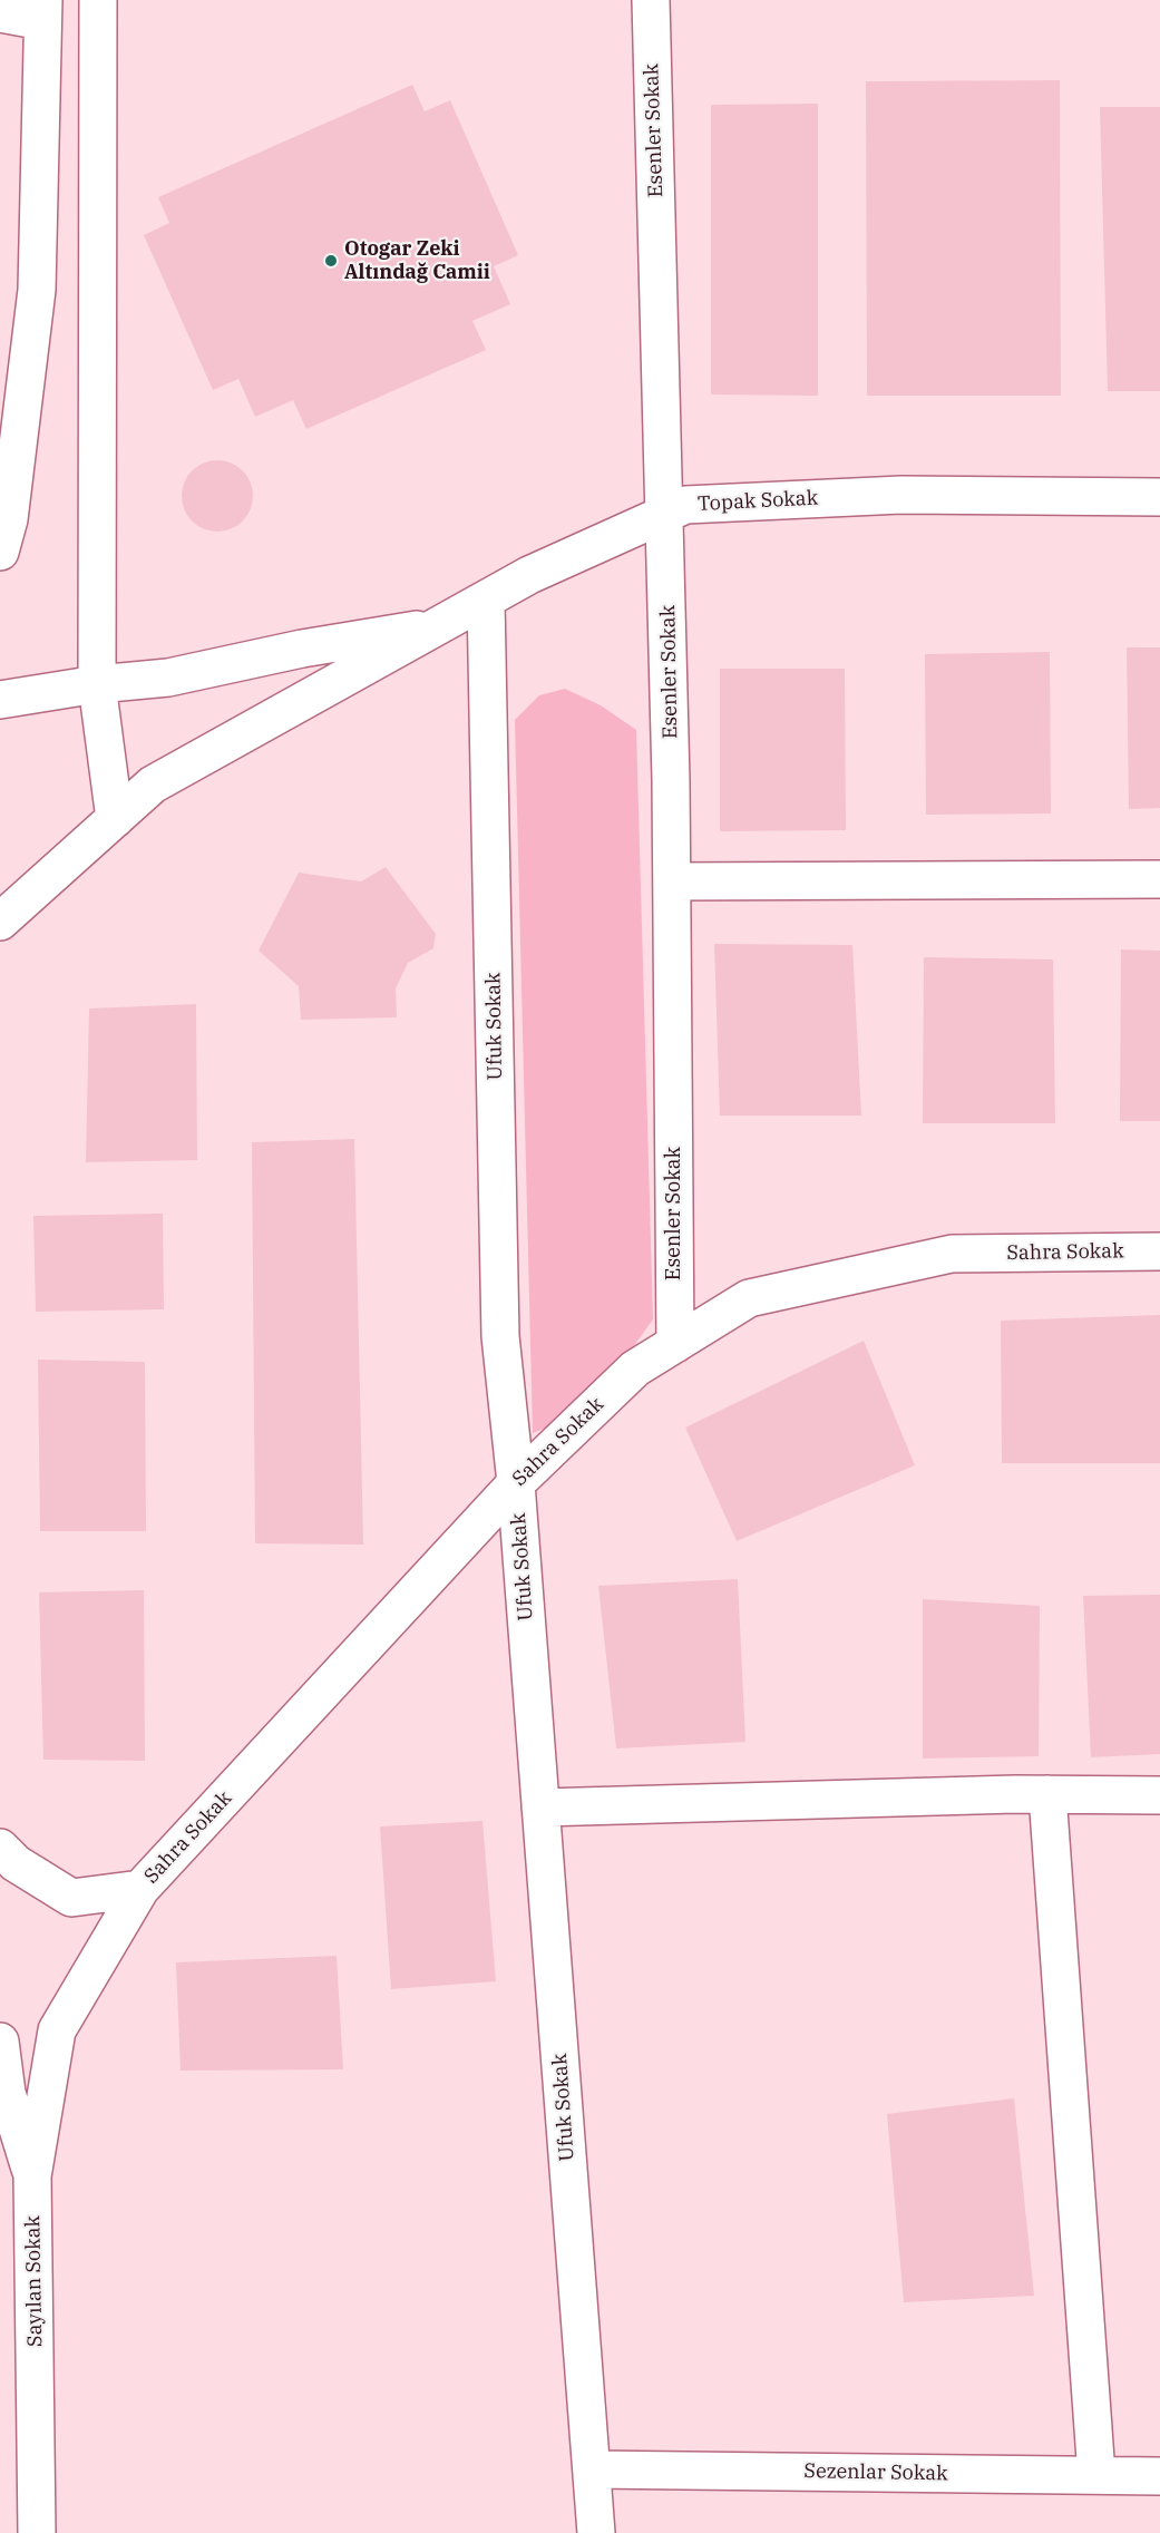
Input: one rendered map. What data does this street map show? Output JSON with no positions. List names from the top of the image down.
{
  "streets": {
    "street": [
      "Esenler Sokak",
      "Topak Sokak",
      "Ufuk Sokak",
      "Sahra Sokak",
      "Sayılan Sokak",
      "Sezenlar Sokak"
    ]
  },
  "crossings": [
    ["Esenler Sokak", "Topak Sokak"],
    ["Esenler Sokak", "Sahra Sokak"],
    ["Topak Sokak", "Ufuk Sokak"],
    ["Ufuk Sokak", "Sahra Sokak"],
    ["Ufuk Sokak", "Sezenlar Sokak"],
    ["Sahra Sokak", "Sayılan Sokak"]
  ],
  "places": ["Otogar Zeki Altındağ Camii"]
}
